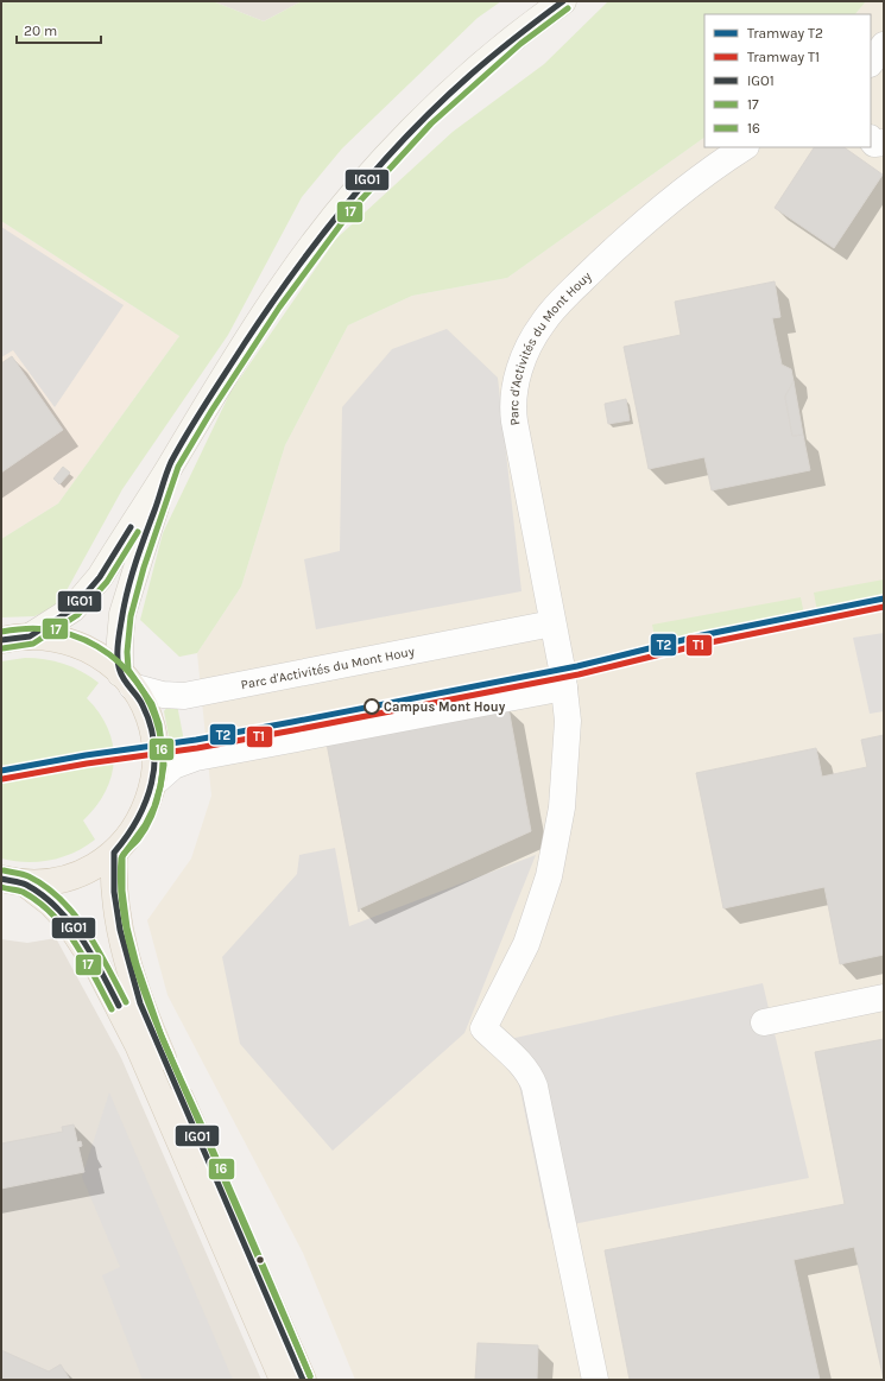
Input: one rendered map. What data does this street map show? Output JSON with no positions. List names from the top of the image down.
{
  "streets": {
    "street": ["Parc d'Activités du Mont Houy"]
  },
  "places": ["Campus Mont Houy"],
  "lines": [
    "transit line IGO1",
    "transit line 17",
    "tram line T2",
    "tram line T1",
    "transit line 16"
  ],
  "legend": [
    "Tramway T2",
    "Tramway T1",
    "IGO1",
    "17",
    "16"
  ],
  "scale_bar": "20 m"
}
